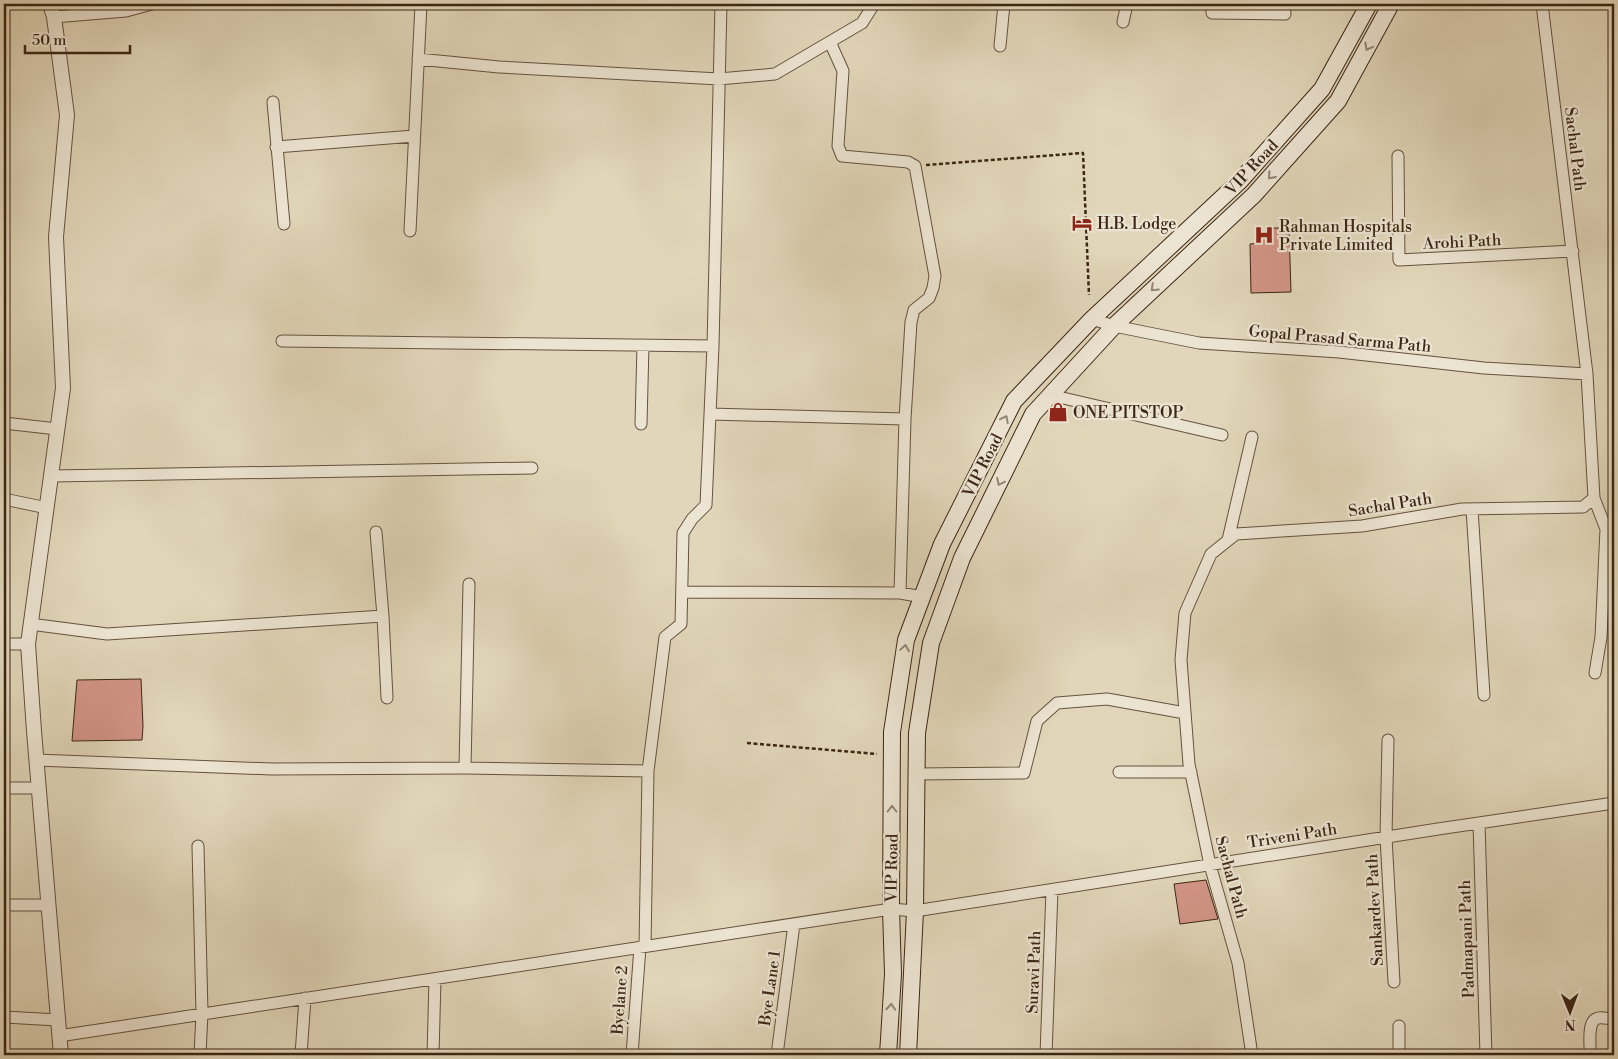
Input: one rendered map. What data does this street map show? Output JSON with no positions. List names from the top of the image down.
{
  "streets": {
    "main road": ["VIP Road"],
    "street": [
      "Sachal Path",
      "Arohi Path",
      "Gopal Prasad Sarma Path",
      "Triveni Path",
      "Sankardev Path",
      "Padmapani Path",
      "Suravi Path",
      "Bye Lane 1",
      "Byelane 2"
    ]
  },
  "crossings": [
    ["Sachal Path", "Arohi Path"],
    ["Sachal Path", "Gopal Prasad Sarma Path"],
    ["Sachal Path", "Triveni Path"],
    ["VIP Road", "Gopal Prasad Sarma Path"],
    ["VIP Road", "Triveni Path"],
    ["Triveni Path", "Sankardev Path"],
    ["Triveni Path", "Padmapani Path"],
    ["Triveni Path", "Suravi Path"],
    ["Triveni Path", "Bye Lane 1"],
    ["Triveni Path", "Byelane 2"]
  ],
  "places": {
    "hotel": ["H.B. Lodge"],
    "hospital": ["Rahman Hospitals Private Limited"],
    "shop": ["ONE PITSTOP"]
  },
  "scale_bar": "50 m",
  "north": "bottom"
}
